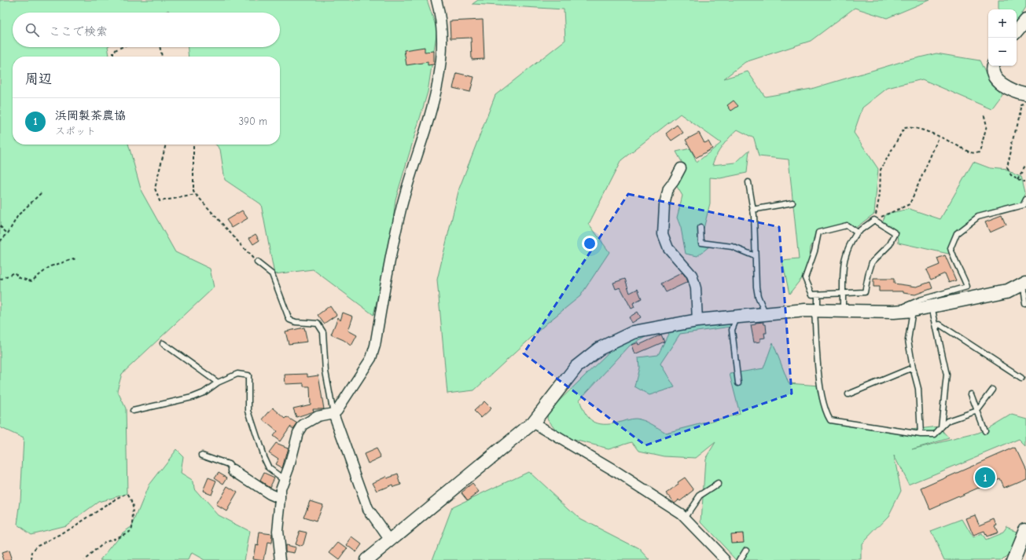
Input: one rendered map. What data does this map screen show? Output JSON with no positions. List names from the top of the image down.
{
  "page": {
    "map_buttons": ["+", "−"],
    "search": "ここで検索",
    "heading": "周辺",
    "list": [
      {
        "mark": "1",
        "name": "浜岡製茶農協",
        "note": "スポット",
        "value": "390 m"
      }
    ],
    "pins": "1"
  }
}
